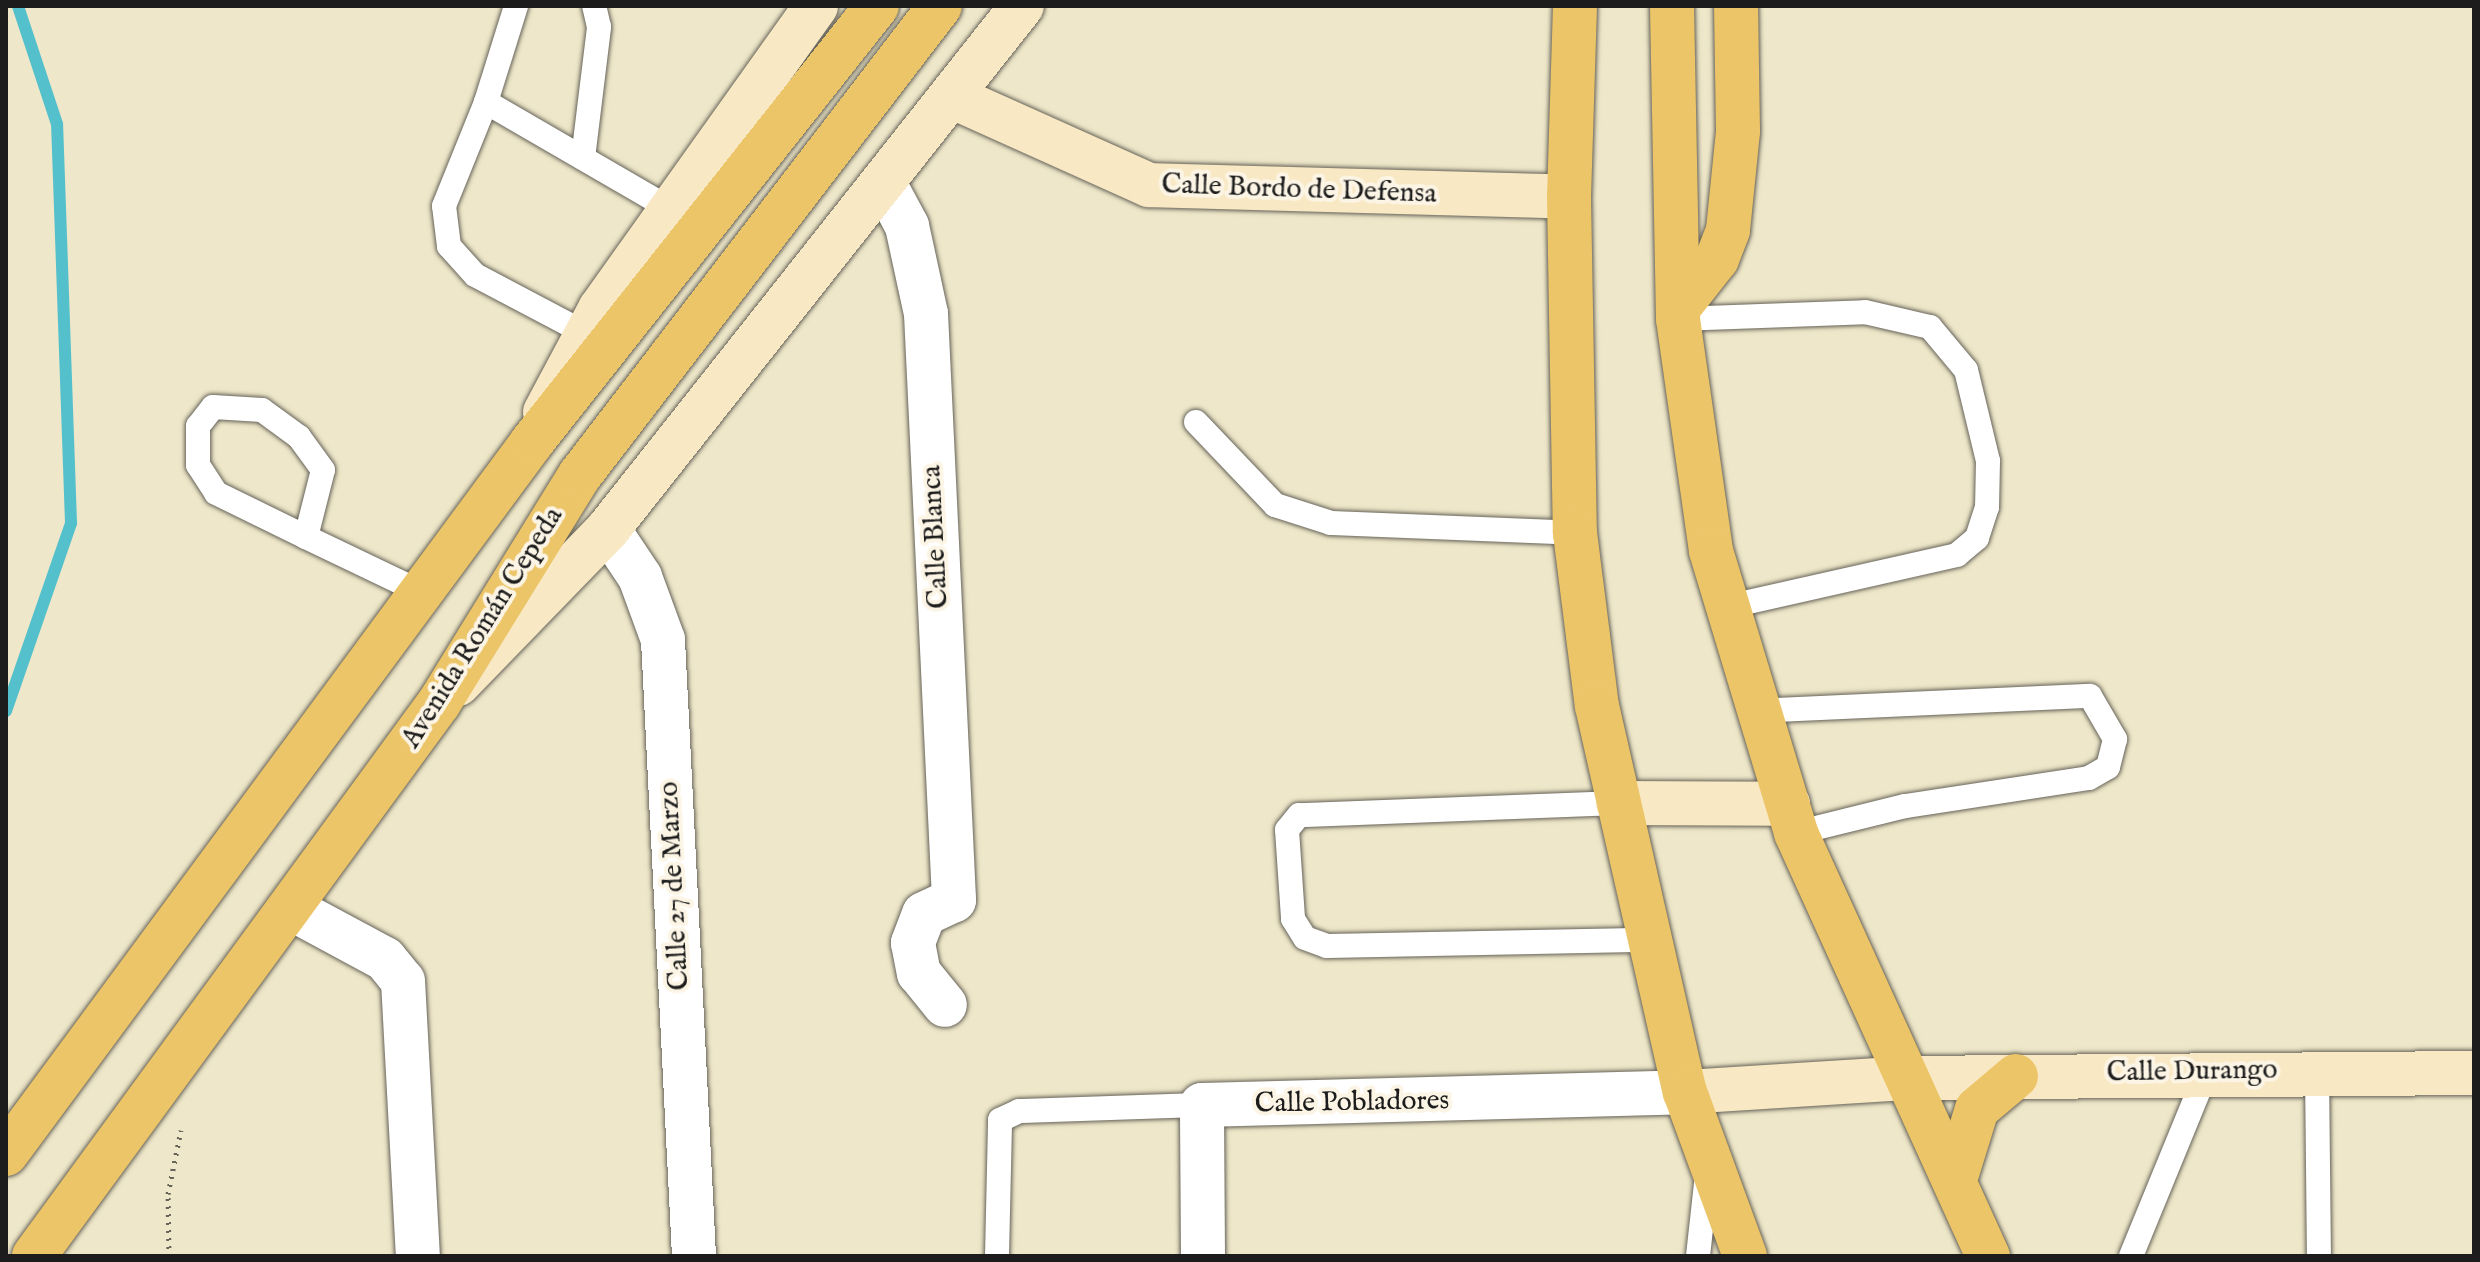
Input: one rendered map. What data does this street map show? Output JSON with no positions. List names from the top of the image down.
{
  "streets": {
    "main road": ["Avenida Román Cepeda"],
    "street": [
      "Calle Bordo de Defensa",
      "Calle Blanca",
      "Calle 27 de Marzo",
      "Calle Durango",
      "Calle Pobladores"
    ]
  },
  "crossings": [
    ["Calle Durango", "Calle Pobladores"]
  ]
}
